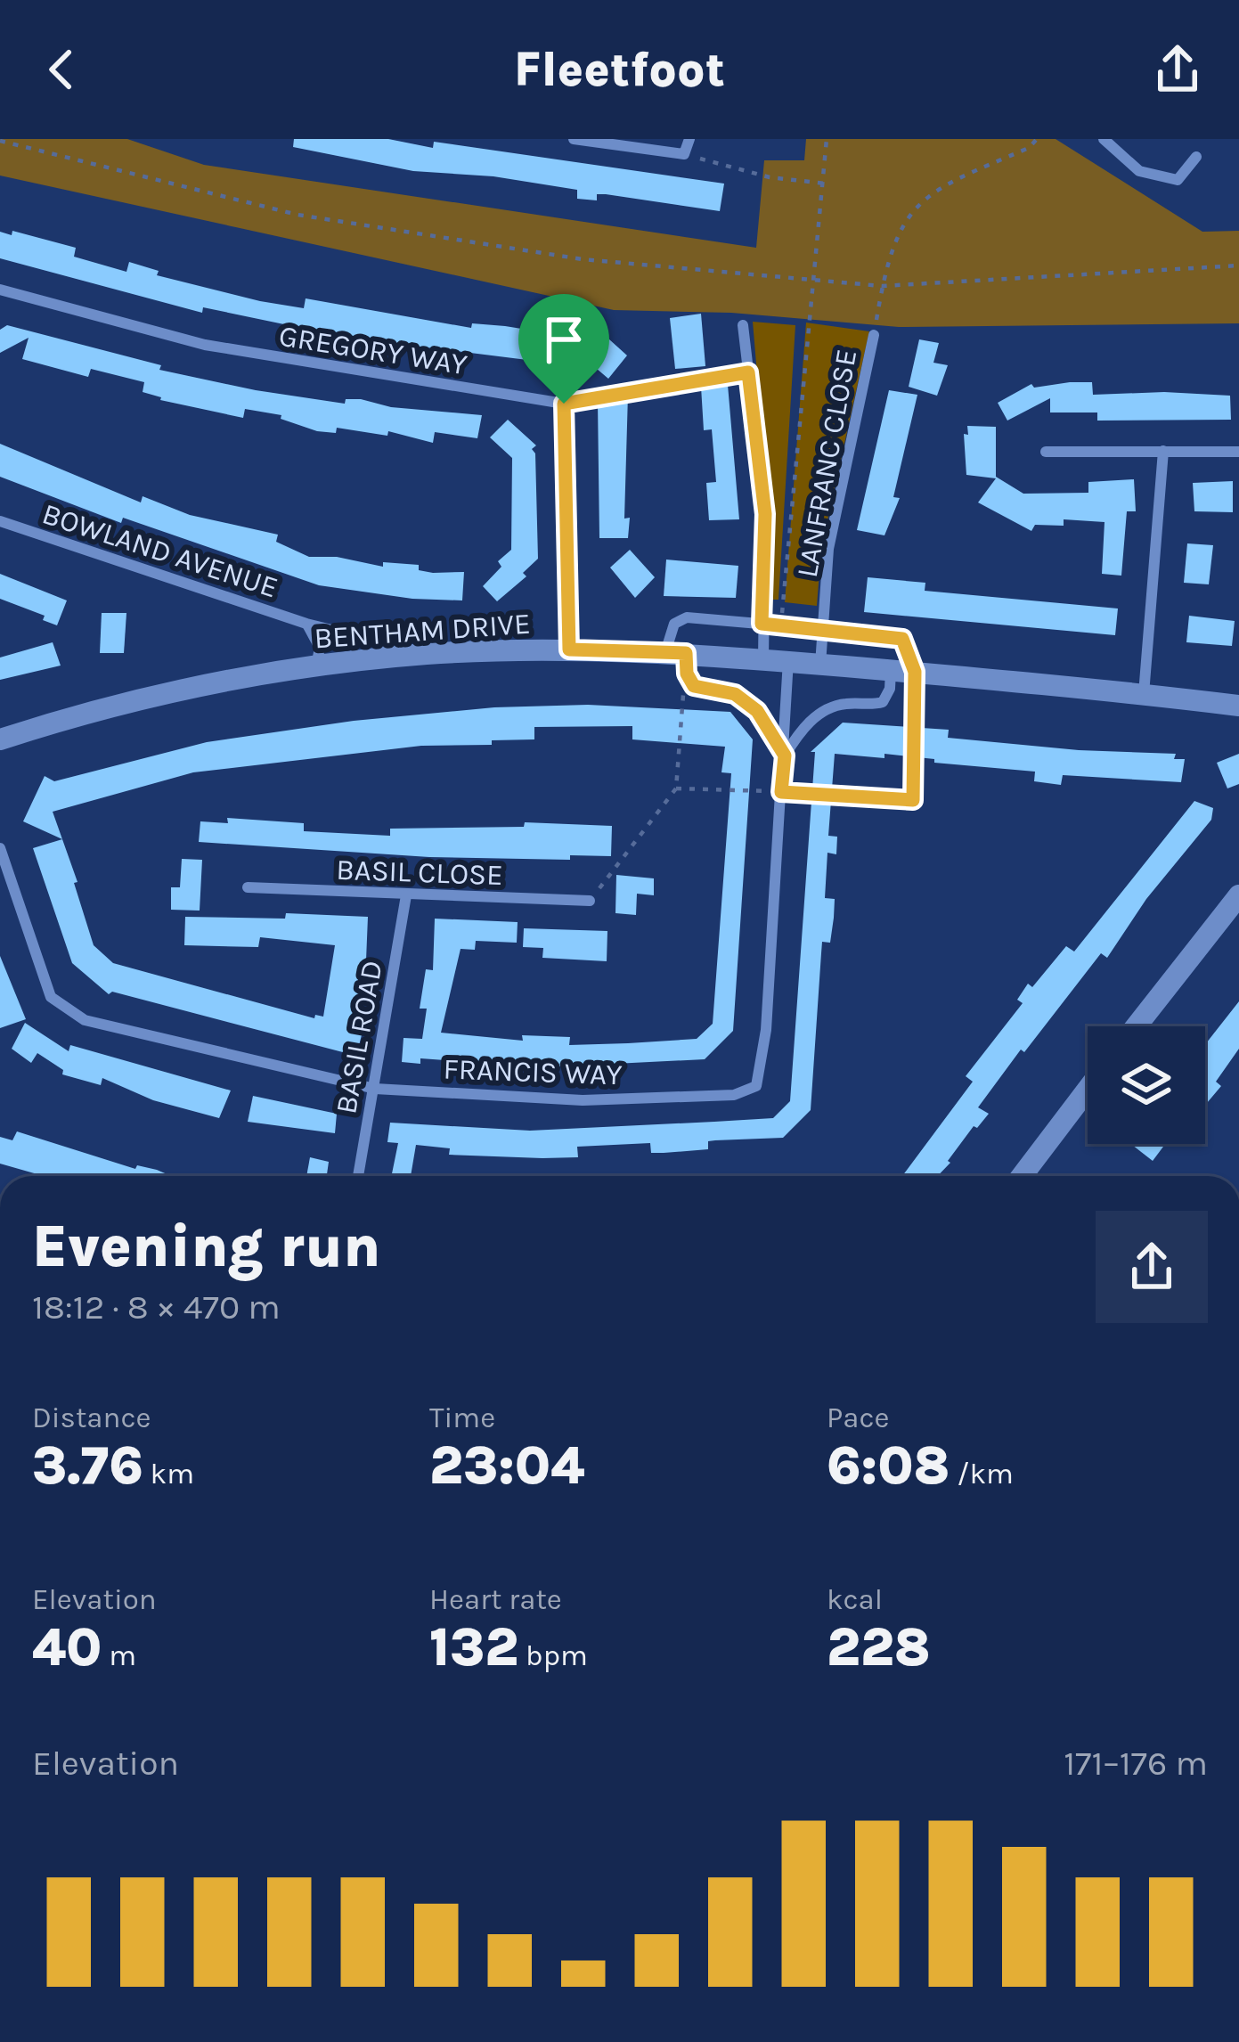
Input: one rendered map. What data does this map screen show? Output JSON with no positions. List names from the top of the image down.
{
  "streets": {
    "street": [
      "GREGORY WAY",
      "LANFRANC CLOSE",
      "BOWLAND AVENUE",
      "BENTHAM DRIVE",
      "BASIL CLOSE",
      "BASIL ROAD",
      "FRANCIS WAY"
    ]
  },
  "crossings": [
    ["LANFRANC CLOSE", "BENTHAM DRIVE"],
    ["BOWLAND AVENUE", "BENTHAM DRIVE"],
    ["BENTHAM DRIVE", "FRANCIS WAY"],
    ["BASIL CLOSE", "BASIL ROAD"],
    ["BASIL ROAD", "FRANCIS WAY"]
  ],
  "page": {
    "header": "Fleetfoot",
    "heading": ["Evening run", "18:12 · 8 × 470 m"],
    "stats": [
      ["Distance", "3.76 km"],
      ["Time", "23:04"],
      ["Pace", "6:08 /km"],
      ["Elevation", "40 m"],
      ["Heart rate", "132 bpm"],
      ["kcal", "228"]
    ],
    "chart": ["Elevation", "171–176 m"]
  }
}
